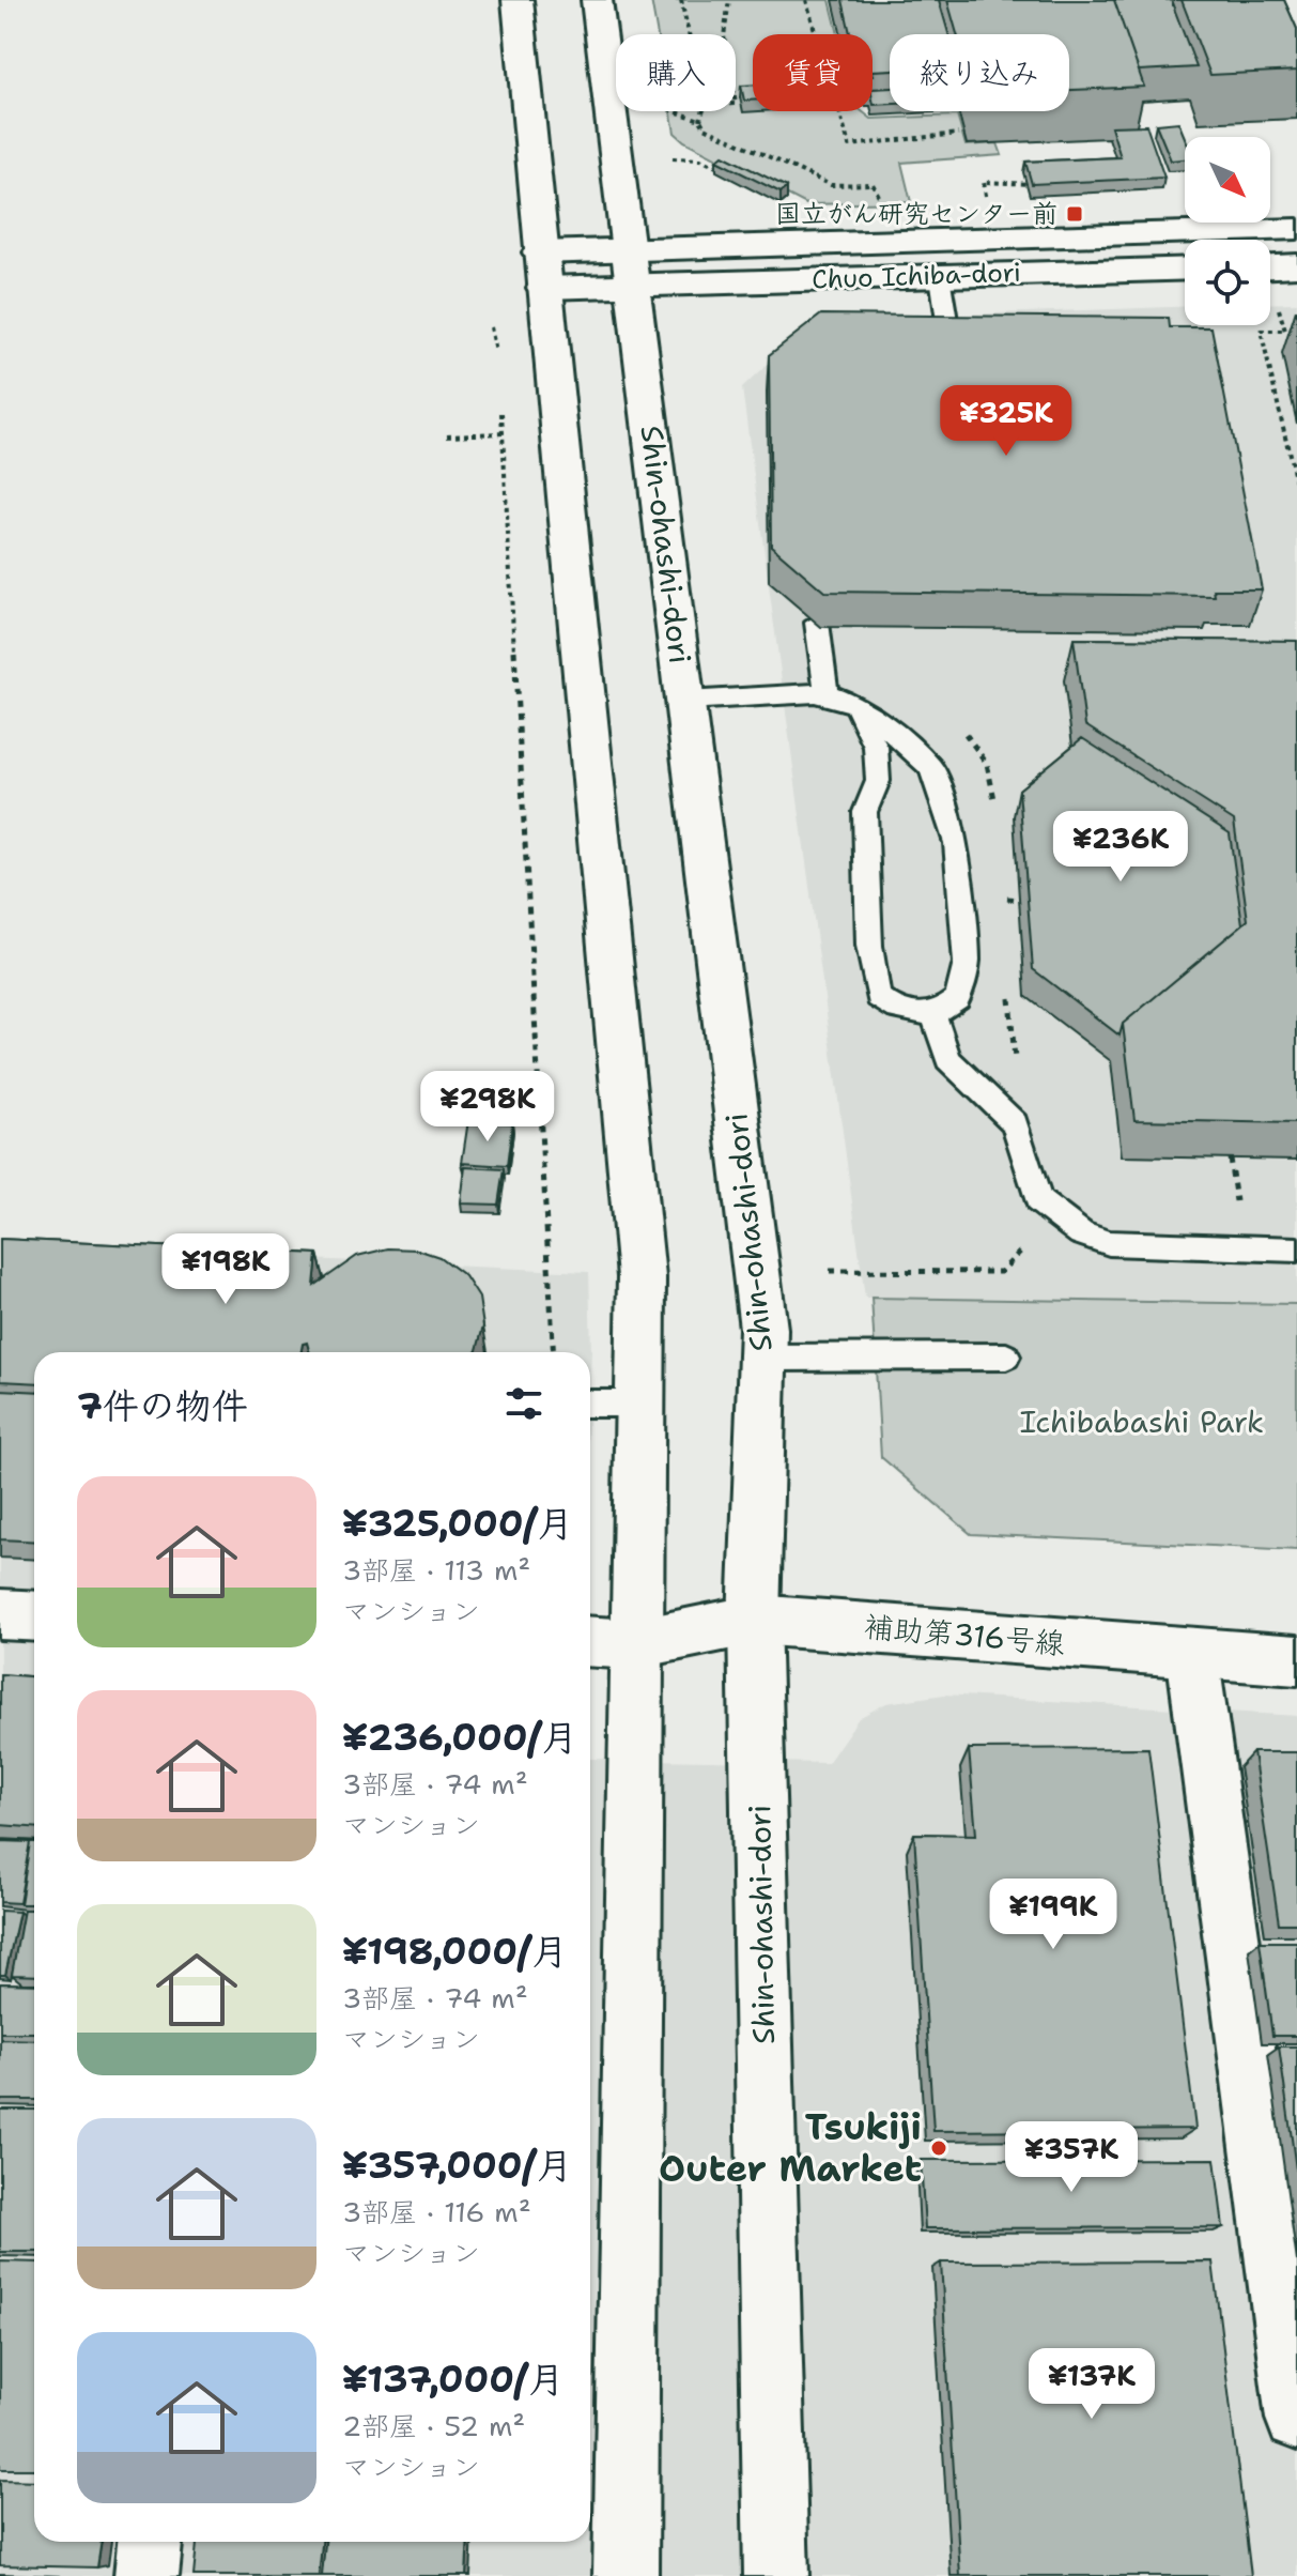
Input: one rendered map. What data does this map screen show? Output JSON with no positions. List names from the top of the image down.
{
  "streets": {
    "main road": ["Chuo Ichiba-dori", "Shin-ohashi-dori", "補助第316号線"]
  },
  "crossings": [
    ["Chuo Ichiba-dori", "Shin-ohashi-dori"],
    ["Shin-ohashi-dori", "補助第316号線"]
  ],
  "parks": ["Ichibabashi Park"],
  "places": {
    "transit": ["国立がん研究センター前"],
    "other": ["Tsukiji Outer Market"]
  },
  "north": "bottom right",
  "page": {
    "chip": ["購入", "賃貸", "絞り込み"],
    "price": [
      "¥325K",
      "¥236K",
      "¥298K",
      "¥198K",
      "¥199K",
      "¥357K",
      "¥137K"
    ],
    "heading": "7件の物件",
    "list": [
      {
        "name": "¥325,000/月",
        "note": "3部屋 · 113 m² · マンション"
      },
      {
        "name": "¥236,000/月",
        "note": "3部屋 · 74 m² · マンション"
      },
      {
        "name": "¥198,000/月",
        "note": "3部屋 · 74 m² · マンション"
      },
      {
        "name": "¥357,000/月",
        "note": "3部屋 · 116 m² · マンション"
      },
      {
        "name": "¥137,000/月",
        "note": "2部屋 · 52 m² · マンション"
      }
    ]
  }
}
